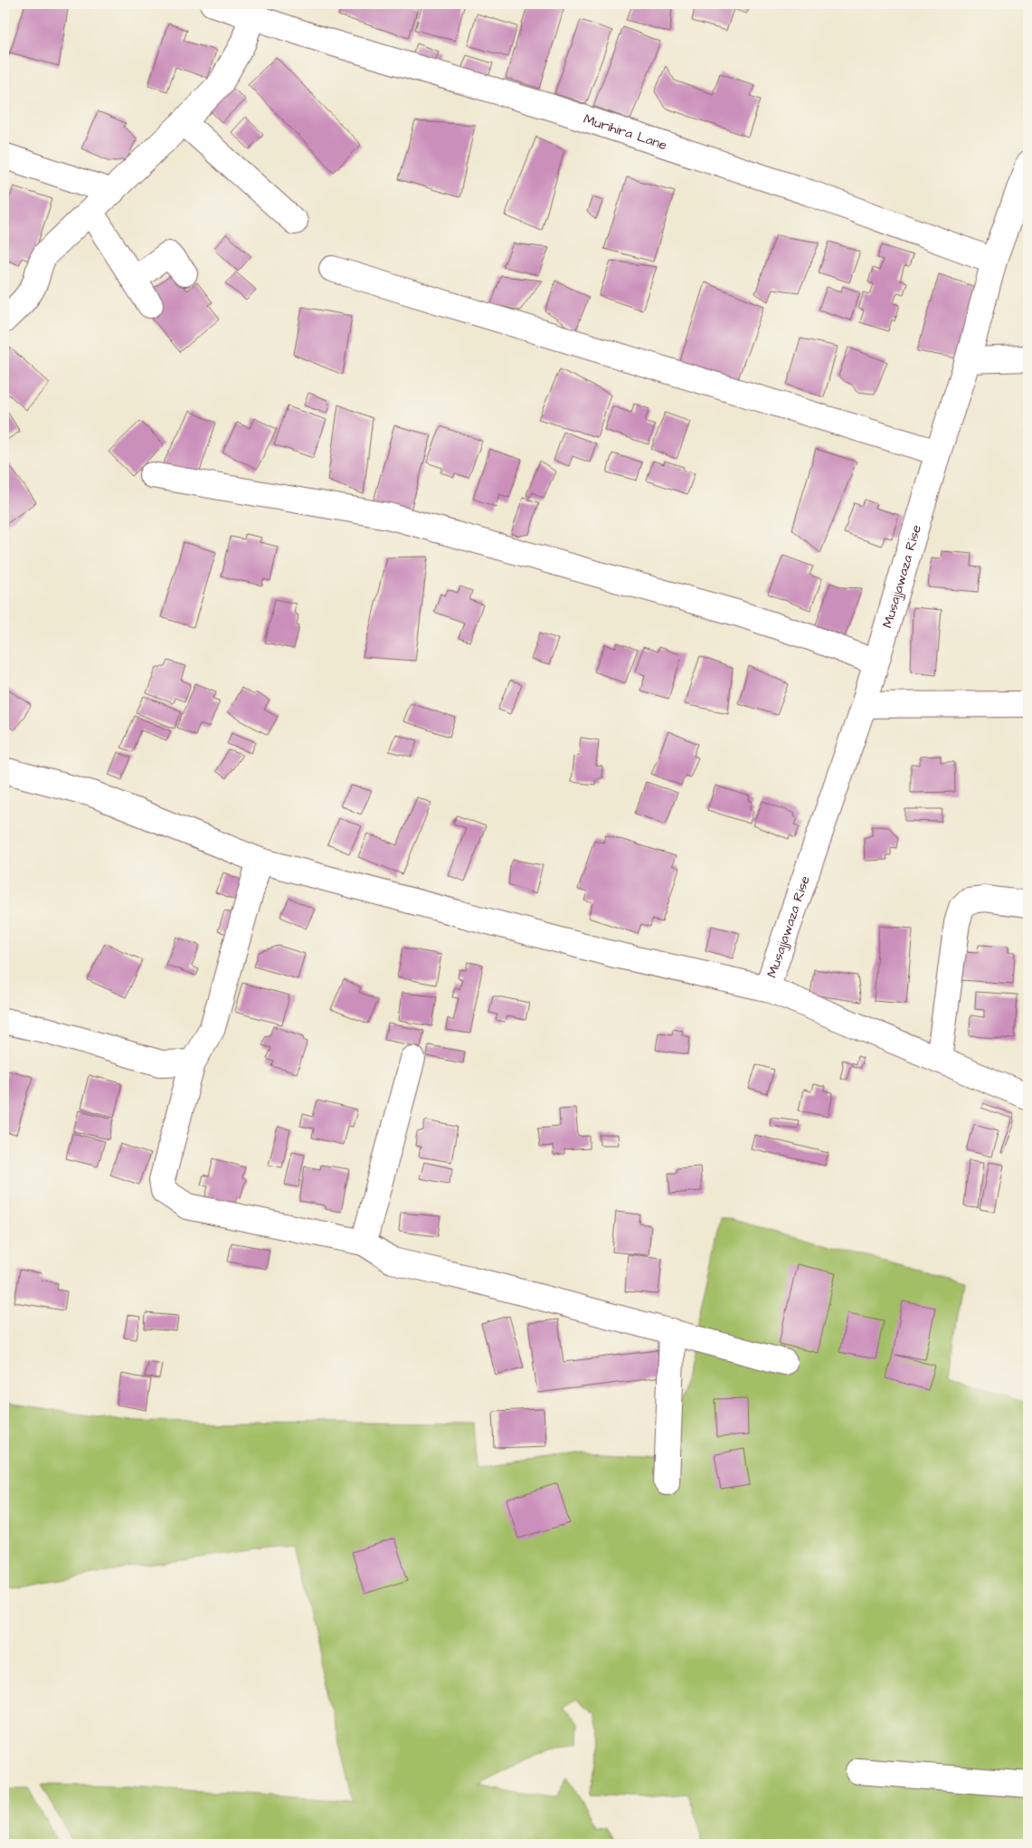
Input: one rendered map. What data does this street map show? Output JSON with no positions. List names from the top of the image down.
{
  "streets": {
    "street": ["Murihira Lane", "Musajjawaza Rise"]
  },
  "crossings": [
    ["Murihira Lane", "Musajjawaza Rise"]
  ]
}
